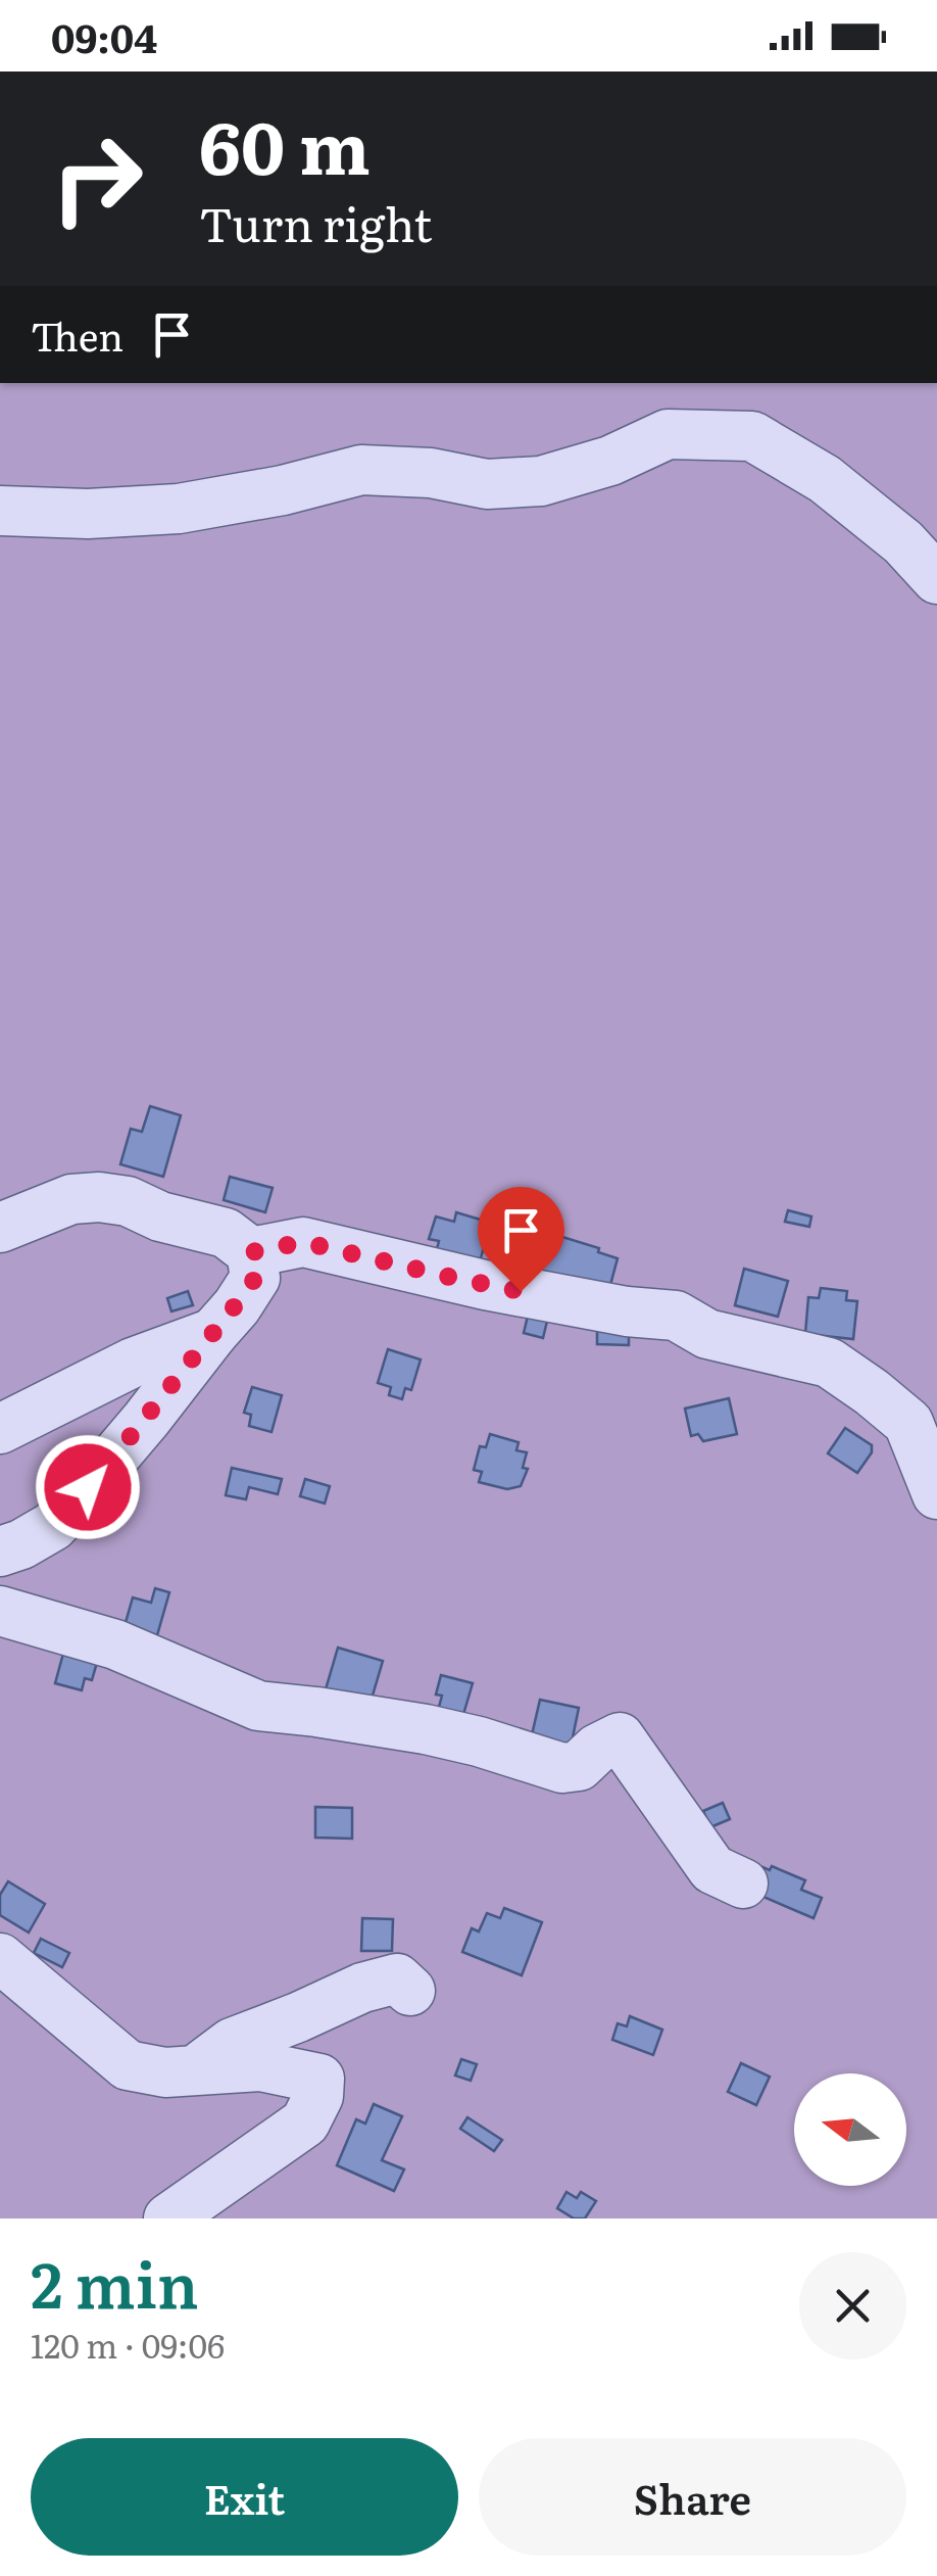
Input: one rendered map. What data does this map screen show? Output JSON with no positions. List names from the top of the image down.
{
  "north": "left",
  "page": {
    "status": "09:04",
    "turn": ["60 m", "Turn right"],
    "then": "Then",
    "heading": ["2 min", "120 m · 09:06"],
    "buttons": ["Exit", "Share"]
  }
}
